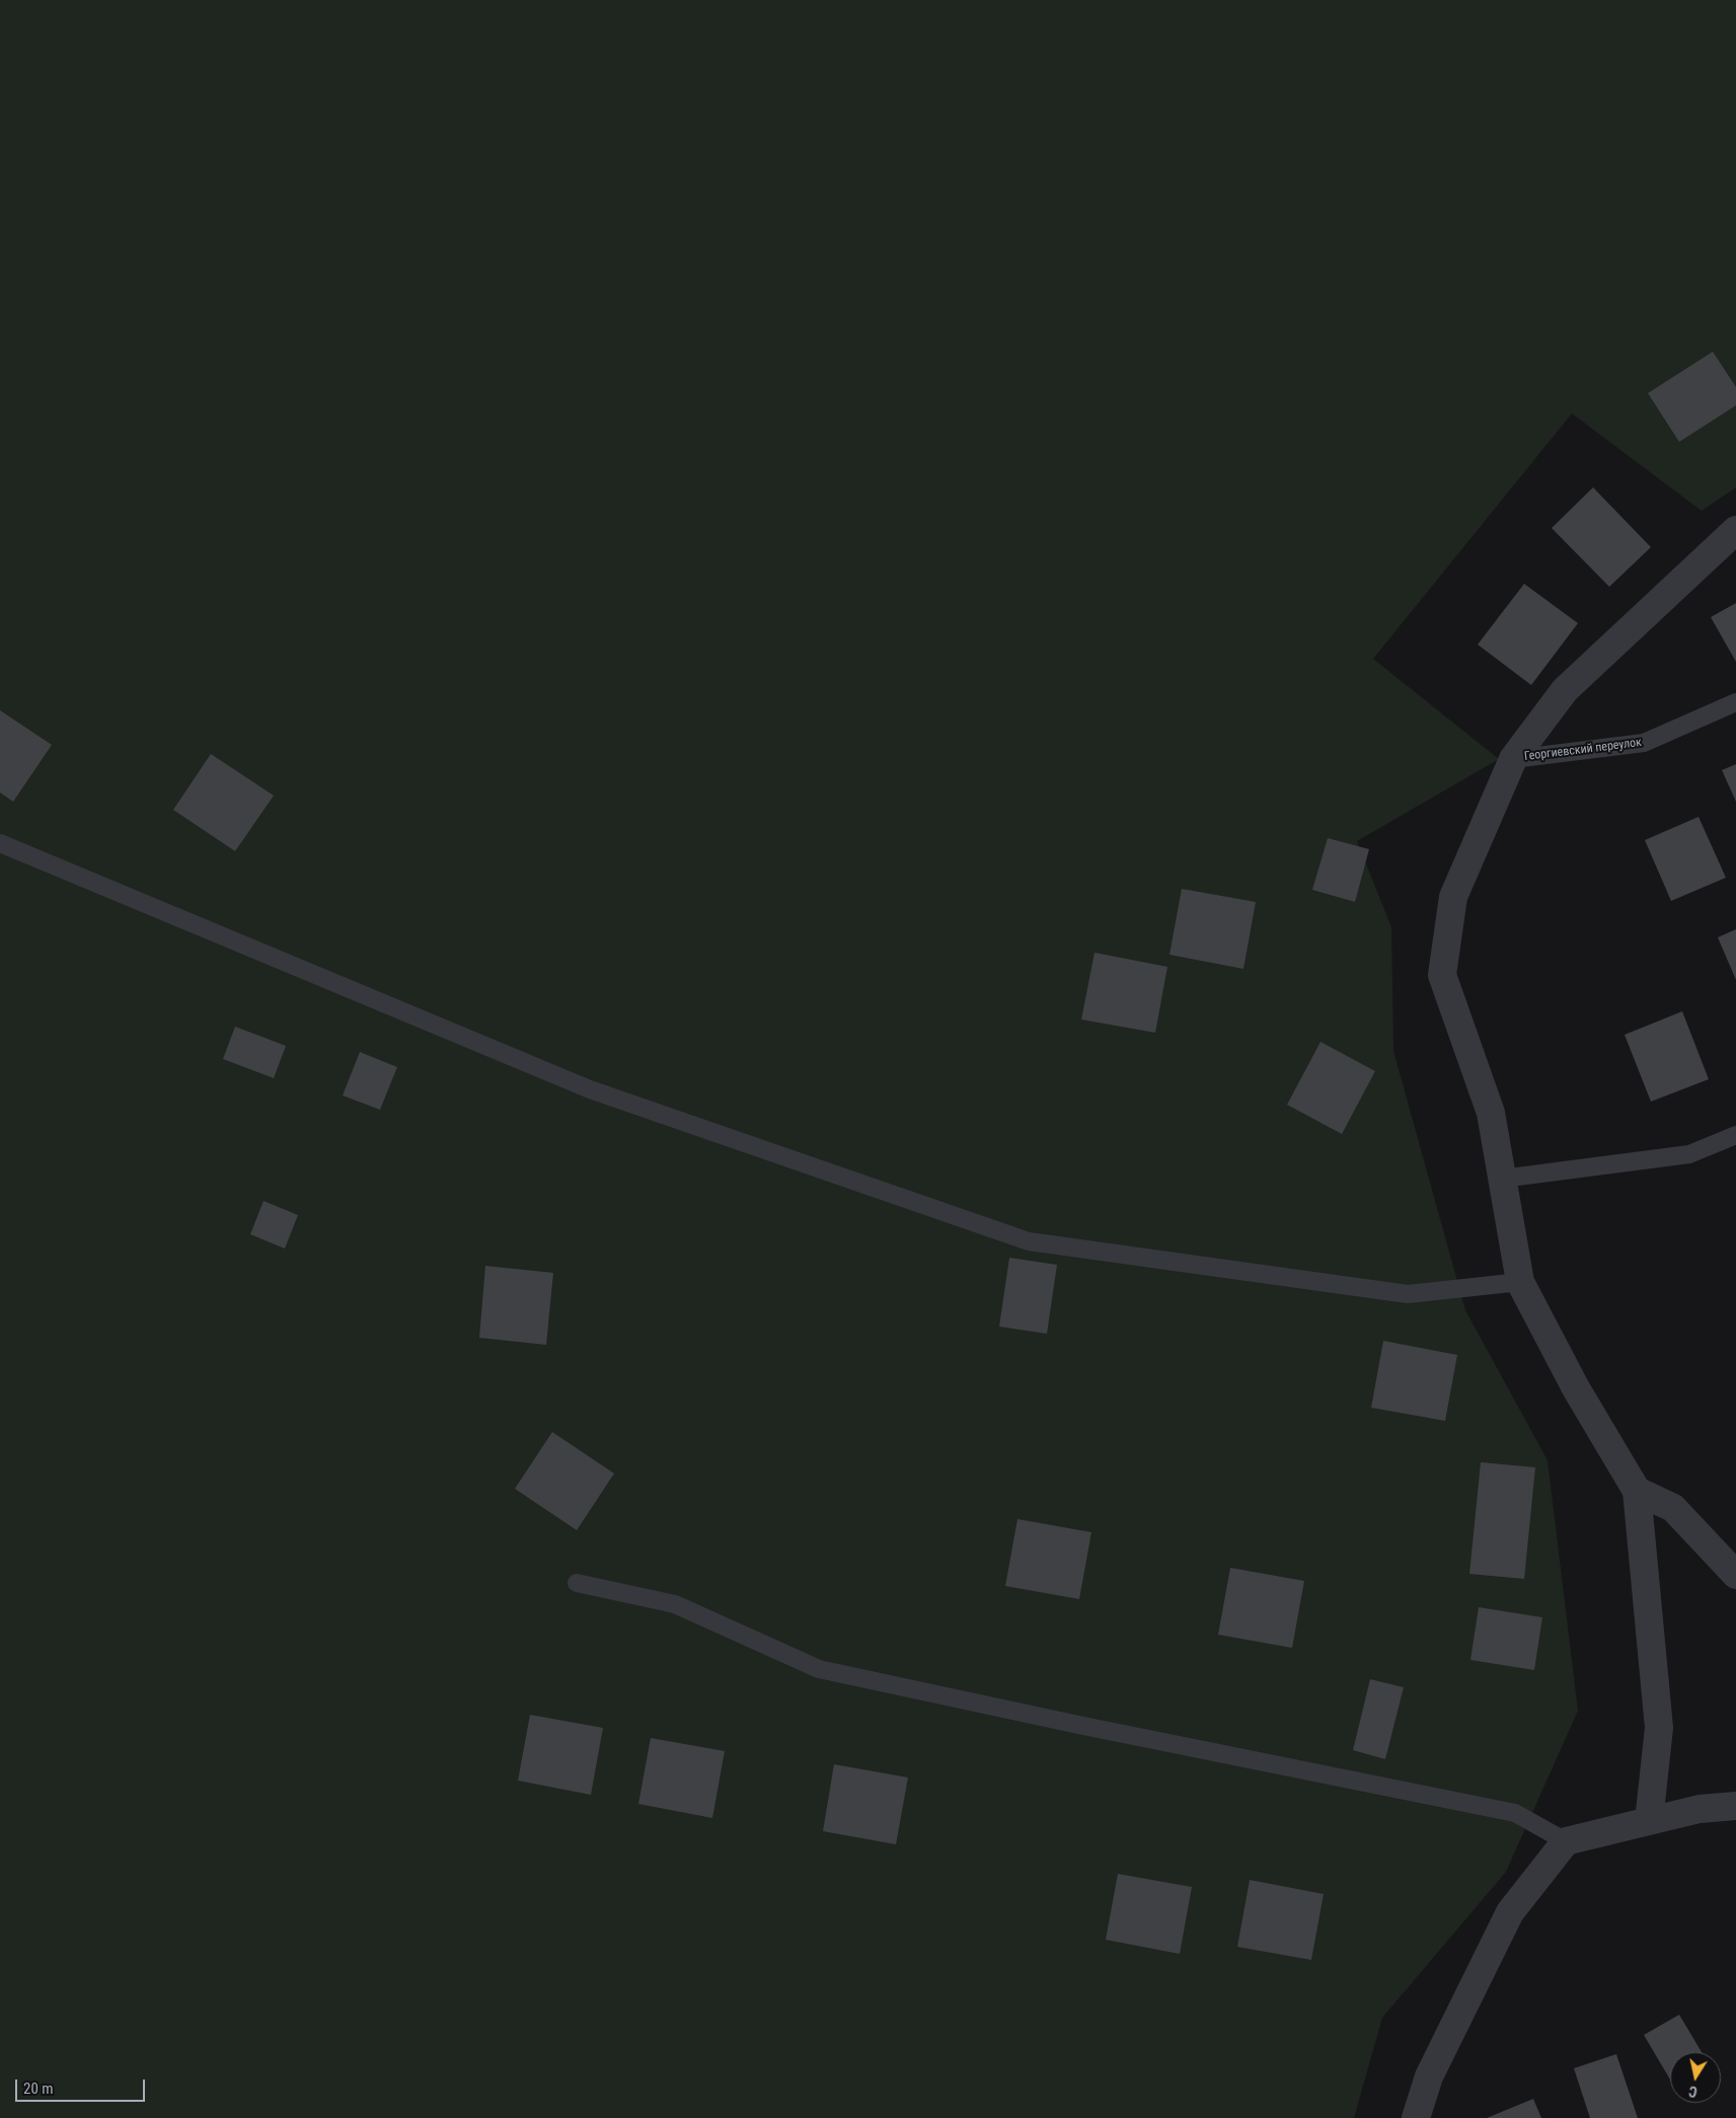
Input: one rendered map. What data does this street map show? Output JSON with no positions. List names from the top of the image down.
{
  "streets": {
    "lane": ["Георгиевский переулок"]
  },
  "scale_bar": "20 m",
  "north": "bottom"
}
